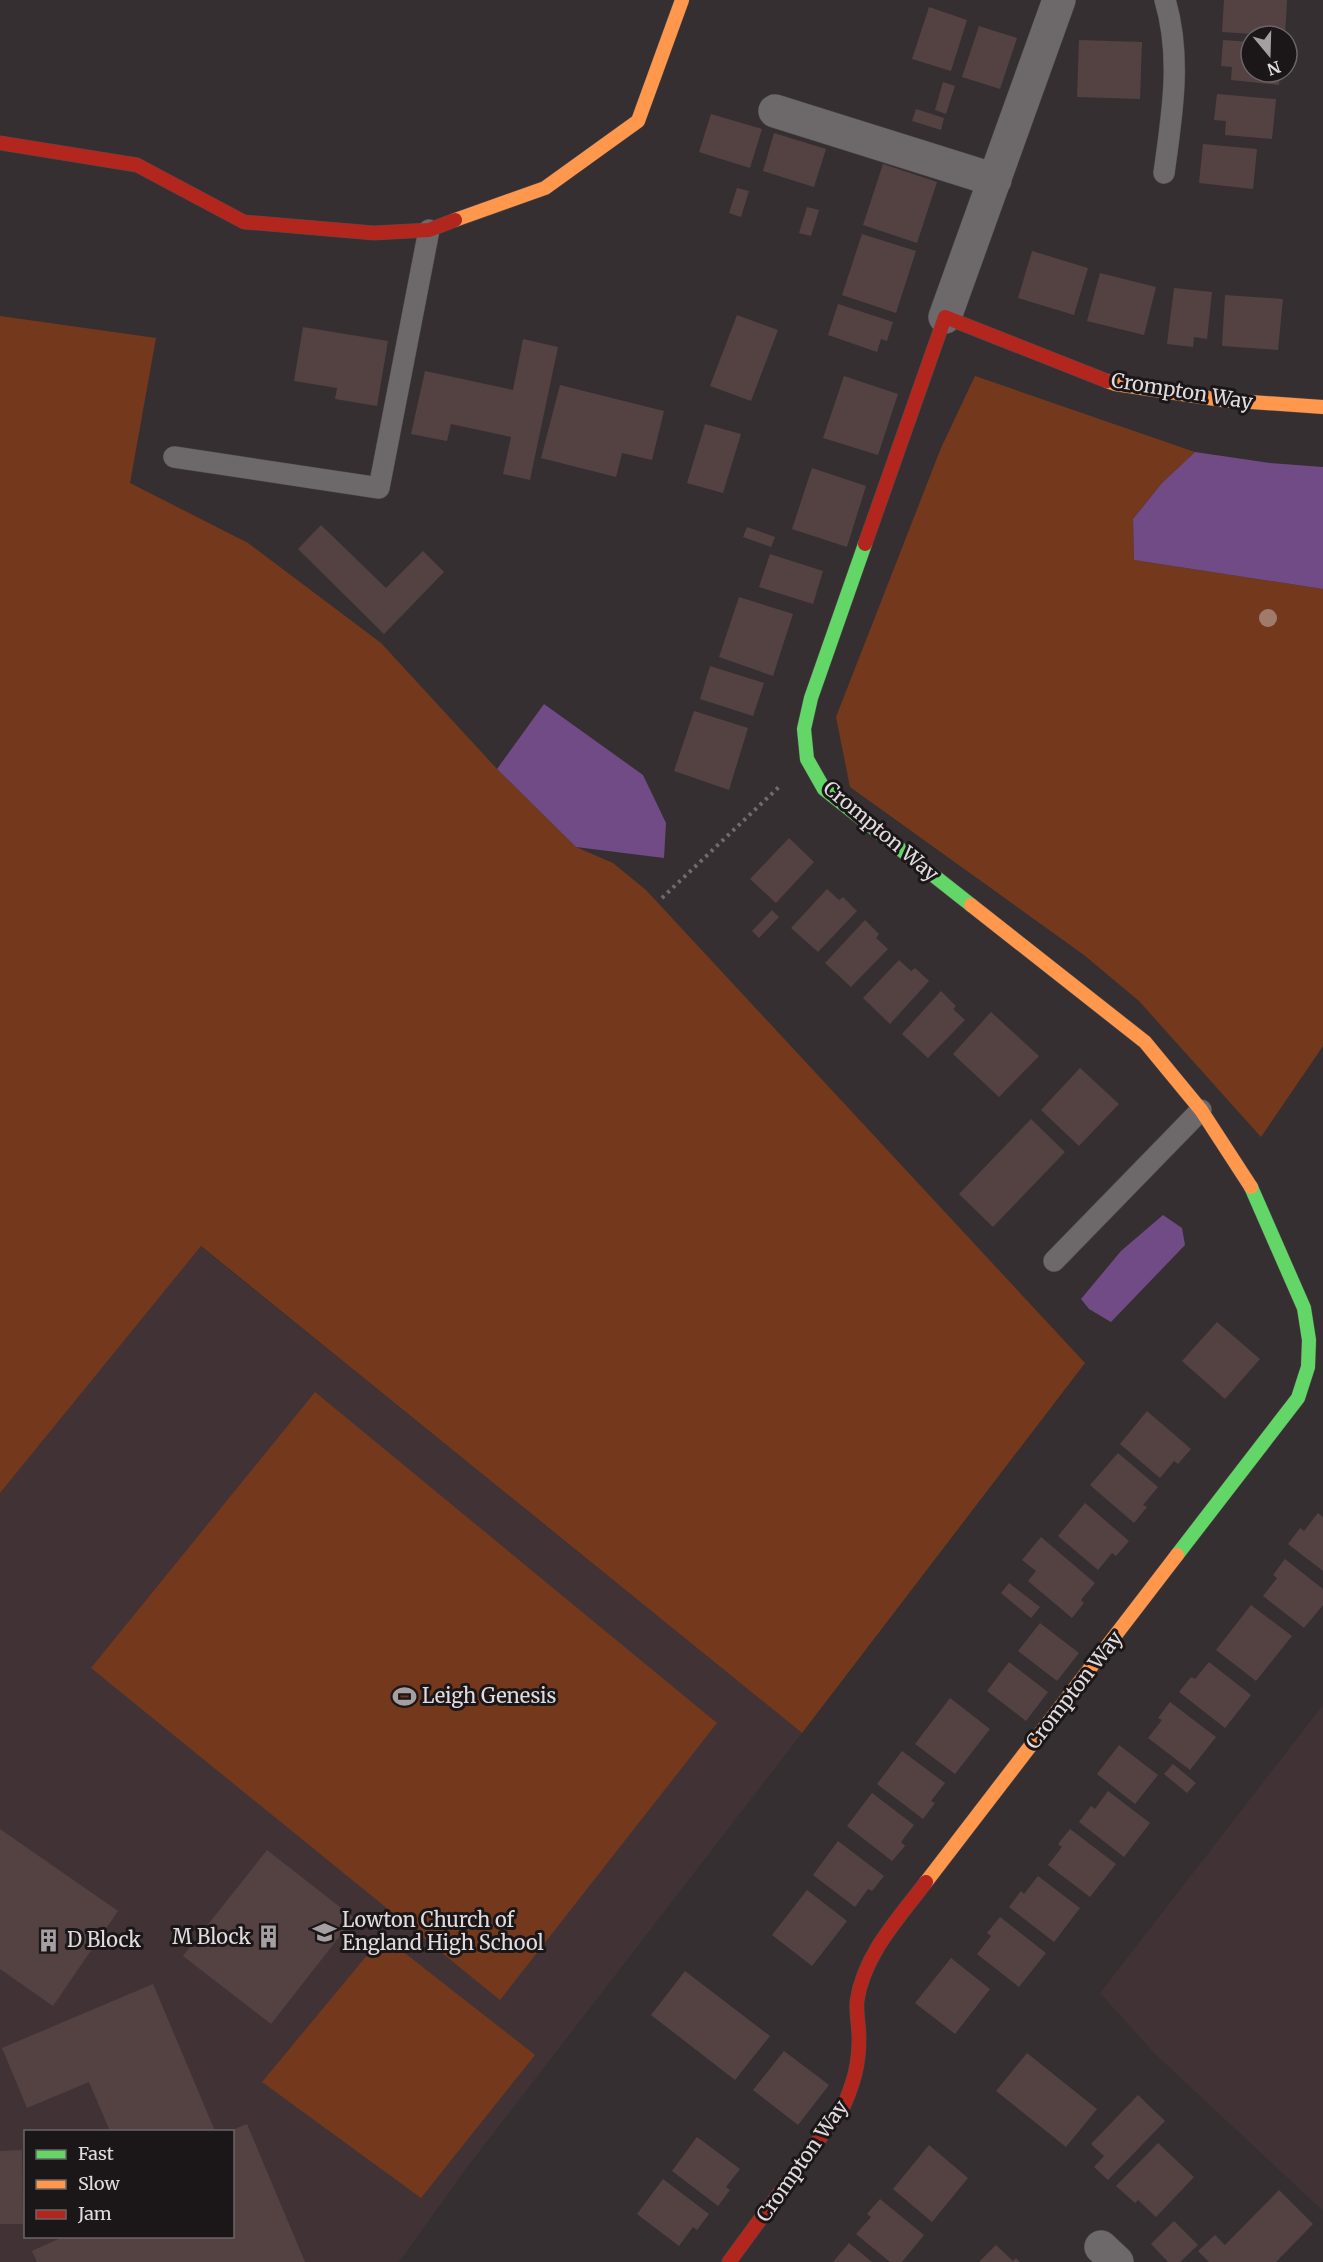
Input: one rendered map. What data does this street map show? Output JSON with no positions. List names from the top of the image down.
{
  "streets": {
    "street": ["Crompton Way"]
  },
  "places": {
    "sports": ["Leigh Genesis"],
    "school or university": ["Lowton Church of England High School"],
    "building": ["M Block", "D Block"]
  },
  "legend": ["Fast", "Slow", "Jam"],
  "north": "bottom"
}
